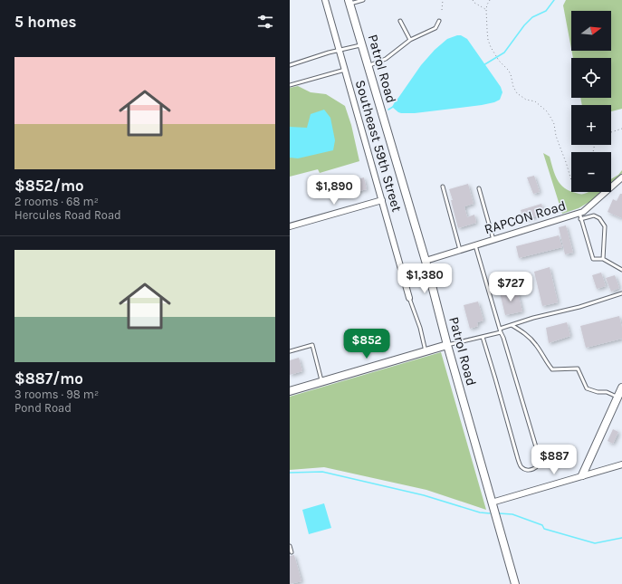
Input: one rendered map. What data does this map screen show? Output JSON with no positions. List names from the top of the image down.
{
  "streets": {
    "street": ["Patrol Road", "Southeast 59th Street", "RAPCON Road"]
  },
  "crossings": [
    ["Patrol Road", "RAPCON Road"]
  ],
  "north": "right",
  "page": {
    "heading": "5 homes",
    "map_buttons": ["+", "−"],
    "list": [
      {
        "name": "$852/mo",
        "note": "2 rooms · 68 m² · Hercules Road Road"
      },
      {
        "name": "$887/mo",
        "note": "3 rooms · 98 m² · Pond Road"
      }
    ],
    "price": [
      "$1,890",
      "$1,380",
      "$727",
      "$852",
      "$887"
    ]
  }
}
